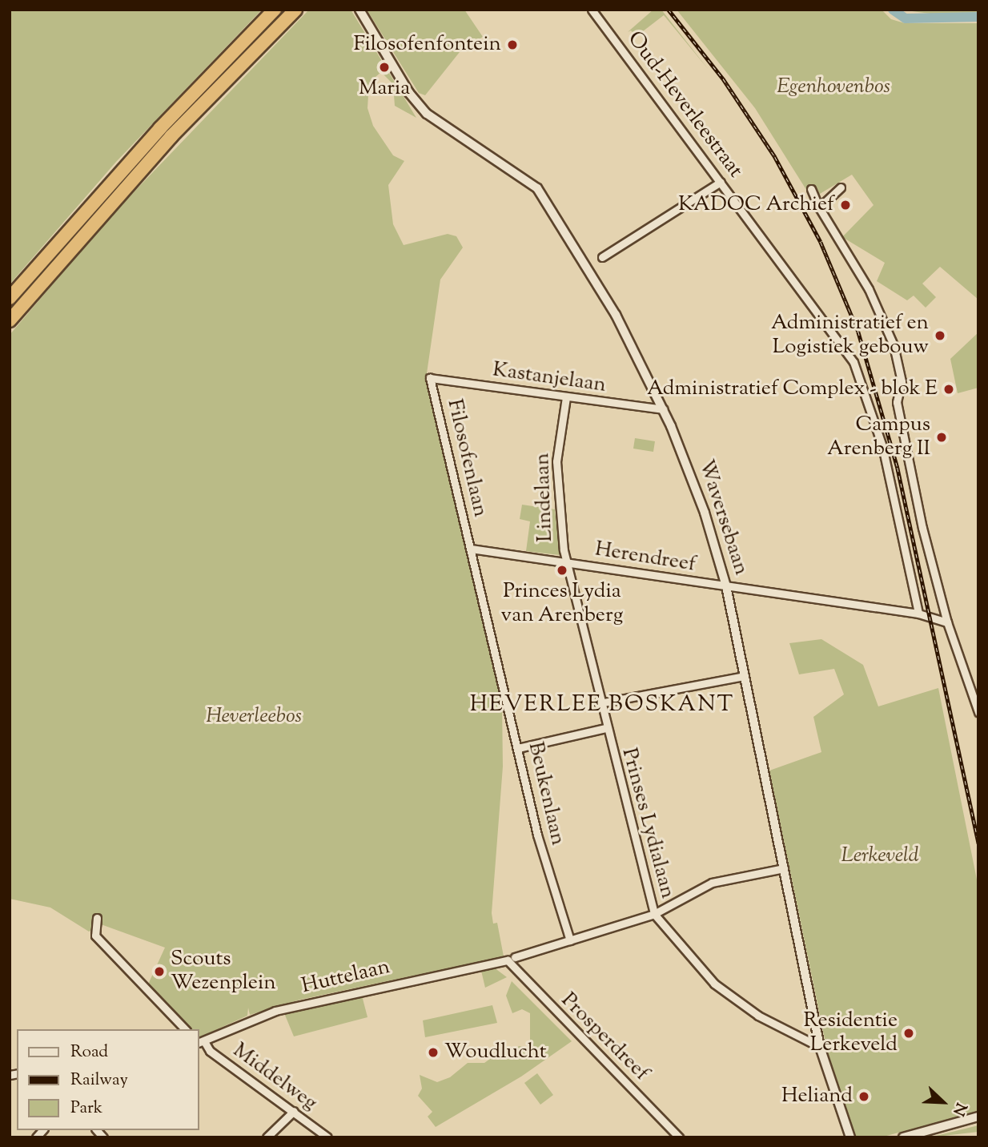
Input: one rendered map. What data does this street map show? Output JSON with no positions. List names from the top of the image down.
{
  "streets": {
    "street": [
      "Oud-Heverleestraat",
      "Kastanjelaan",
      "Filosofenlaan",
      "Lindelaan",
      "Waversebaan",
      "Herendreef",
      "Beukenlaan",
      "Prinses Lydialaan",
      "Huttelaan",
      "Prosperdreef",
      "Middelweg"
    ]
  },
  "crossings": [
    ["Oud-Heverleestraat", "Herendreef"],
    ["Kastanjelaan", "Filosofenlaan"],
    ["Kastanjelaan", "Lindelaan"],
    ["Kastanjelaan", "Waversebaan"],
    ["Filosofenlaan", "Herendreef"],
    ["Filosofenlaan", "Beukenlaan"],
    ["Lindelaan", "Herendreef"],
    ["Lindelaan", "Prinses Lydialaan"],
    ["Waversebaan", "Herendreef"],
    ["Waversebaan", "Prinses Lydialaan"],
    ["Waversebaan", "Huttelaan"],
    ["Herendreef", "Beukenlaan"],
    ["Herendreef", "Prinses Lydialaan"],
    ["Beukenlaan", "Huttelaan"],
    ["Prinses Lydialaan", "Huttelaan"],
    ["Huttelaan", "Prosperdreef"],
    ["Huttelaan", "Middelweg"]
  ],
  "districts": ["HEVERLEE BOSKANT"],
  "parks": ["Egenhovenbos", "Heverleebos", "Lerkeveld"],
  "places": [
    "Filosofenfontein",
    "Maria",
    "KADOC Archief",
    "Administratief en Logistiek gebouw",
    "Administratief Complex - blok E",
    "Campus Arenberg II",
    "Princes Lydia van Arenberg",
    "Scouts Wezenplein",
    "Residentie Lerkeveld",
    "Woudlucht",
    "Heliand"
  ],
  "legend": ["Road", "Railway", "Park"],
  "north": "bottom right"
}
